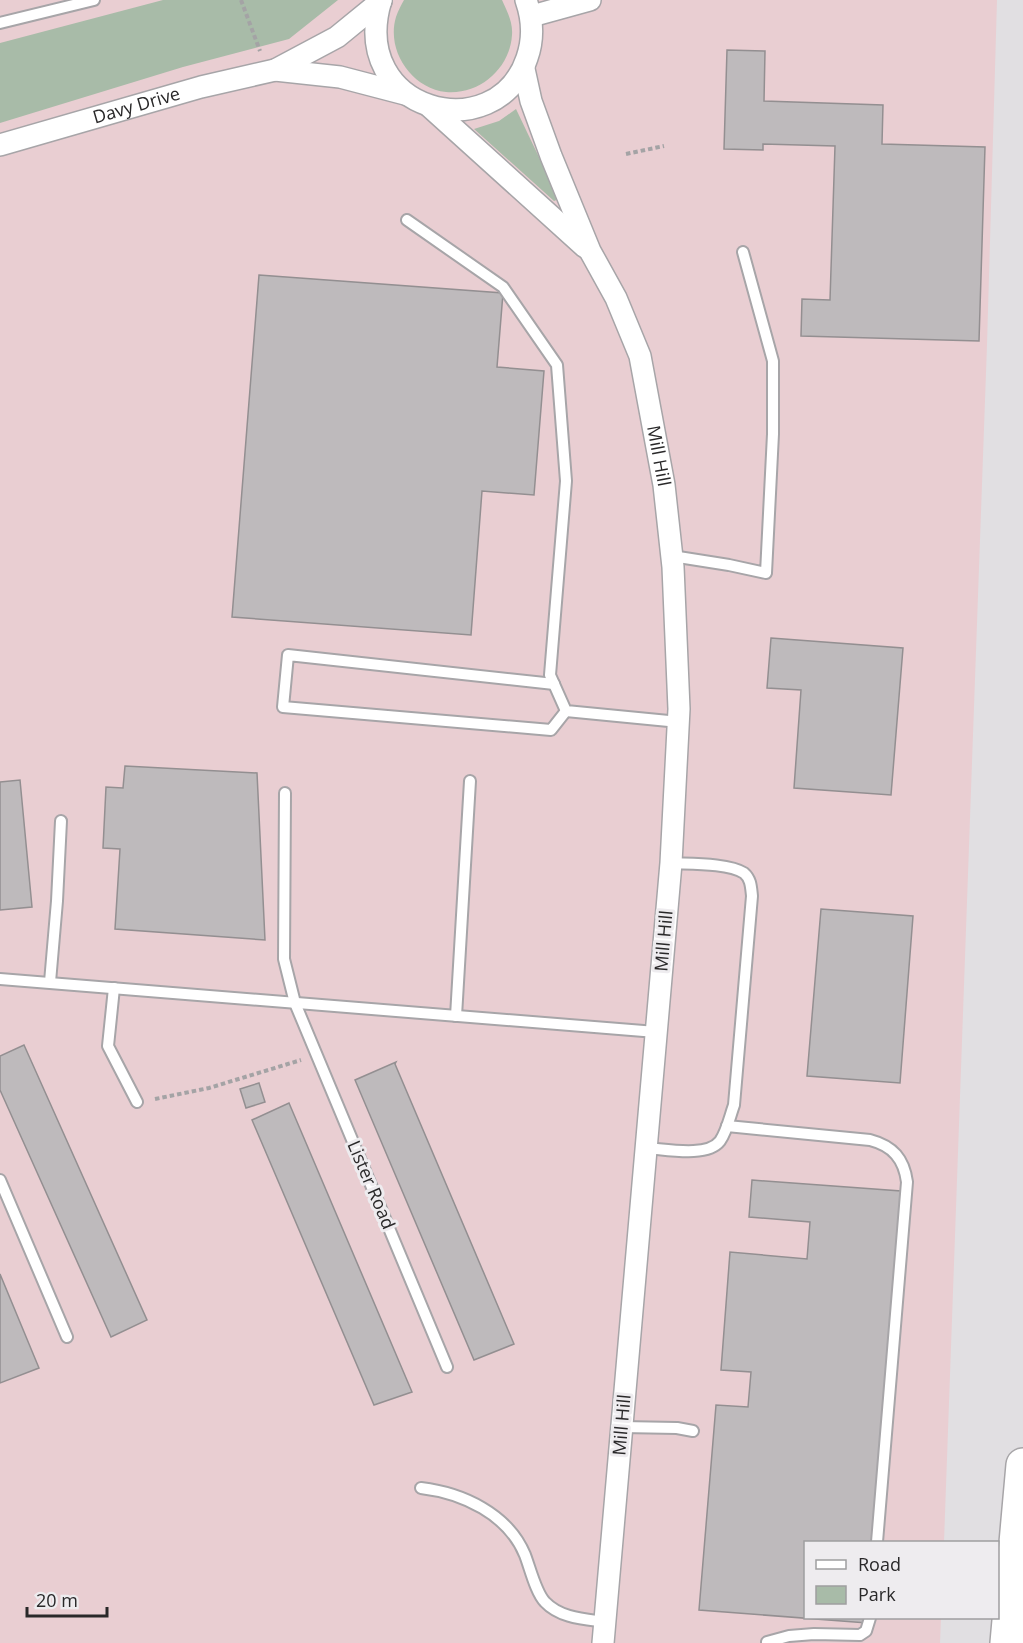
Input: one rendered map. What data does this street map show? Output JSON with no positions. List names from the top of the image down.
{
  "streets": {
    "street": ["Davy Drive", "Mill Hill"],
    "lane": ["Lister Road"]
  },
  "legend": ["Road", "Park"],
  "scale_bar": "20 m"
}
